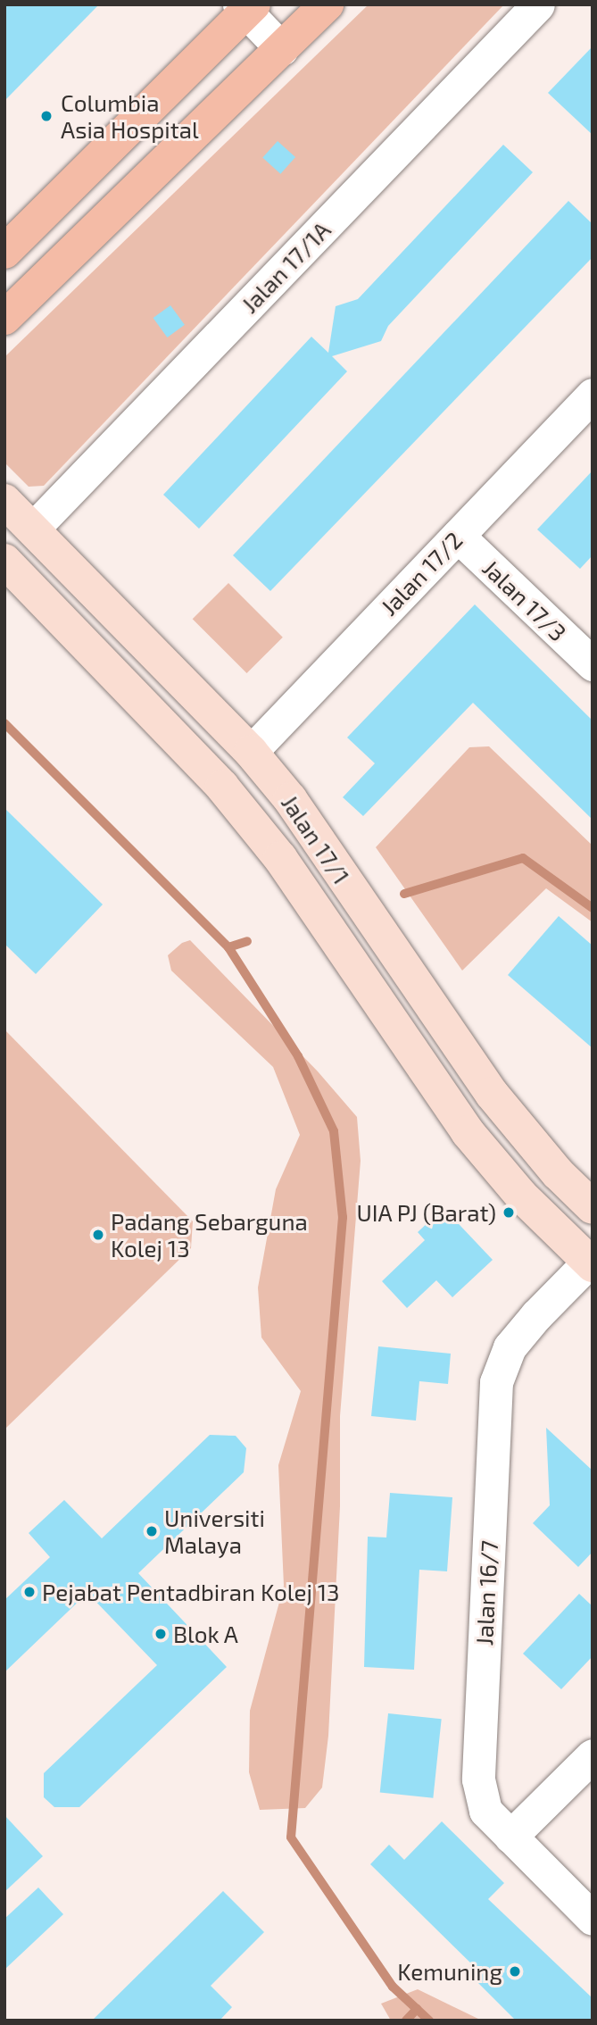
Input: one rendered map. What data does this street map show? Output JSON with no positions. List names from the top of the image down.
{
  "streets": {
    "street": [
      "Jalan 17/1A",
      "Jalan 17/2",
      "Jalan 17/3",
      "Jalan 17/1",
      "Jalan 16/7"
    ]
  },
  "crossings": [
    ["Jalan 17/1A", "Jalan 17/1"],
    ["Jalan 17/2", "Jalan 17/3"],
    ["Jalan 17/2", "Jalan 17/1"],
    ["Jalan 17/1", "Jalan 16/7"]
  ],
  "places": [
    "Columbia Asia Hospital",
    "UIA PJ (Barat)",
    "Padang Sebarguna Kolej 13",
    "Universiti Malaya",
    "Pejabat Pentadbiran Kolej 13",
    "Blok A",
    "Kemuning"
  ]
}
